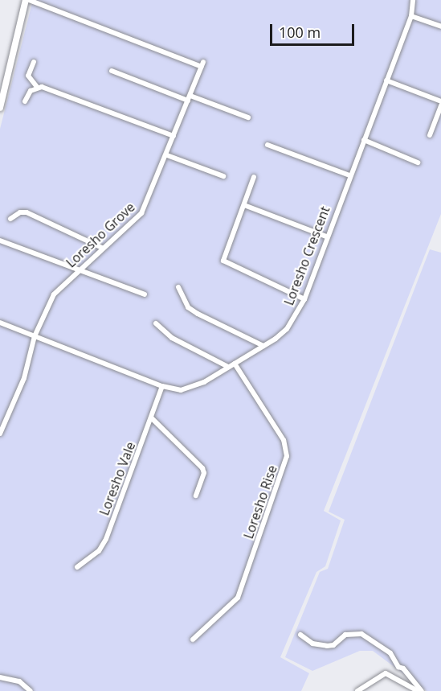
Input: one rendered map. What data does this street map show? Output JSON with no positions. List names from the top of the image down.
{
  "streets": {
    "street": [
      "Loresho Grove",
      "Loresho Crescent",
      "Loresho Vale",
      "Loresho Rise"
    ]
  },
  "crossings": [
    ["Loresho Grove", "Loresho Crescent"],
    ["Loresho Crescent", "Loresho Vale"],
    ["Loresho Crescent", "Loresho Rise"]
  ],
  "scale_bar": "100 m"
}
